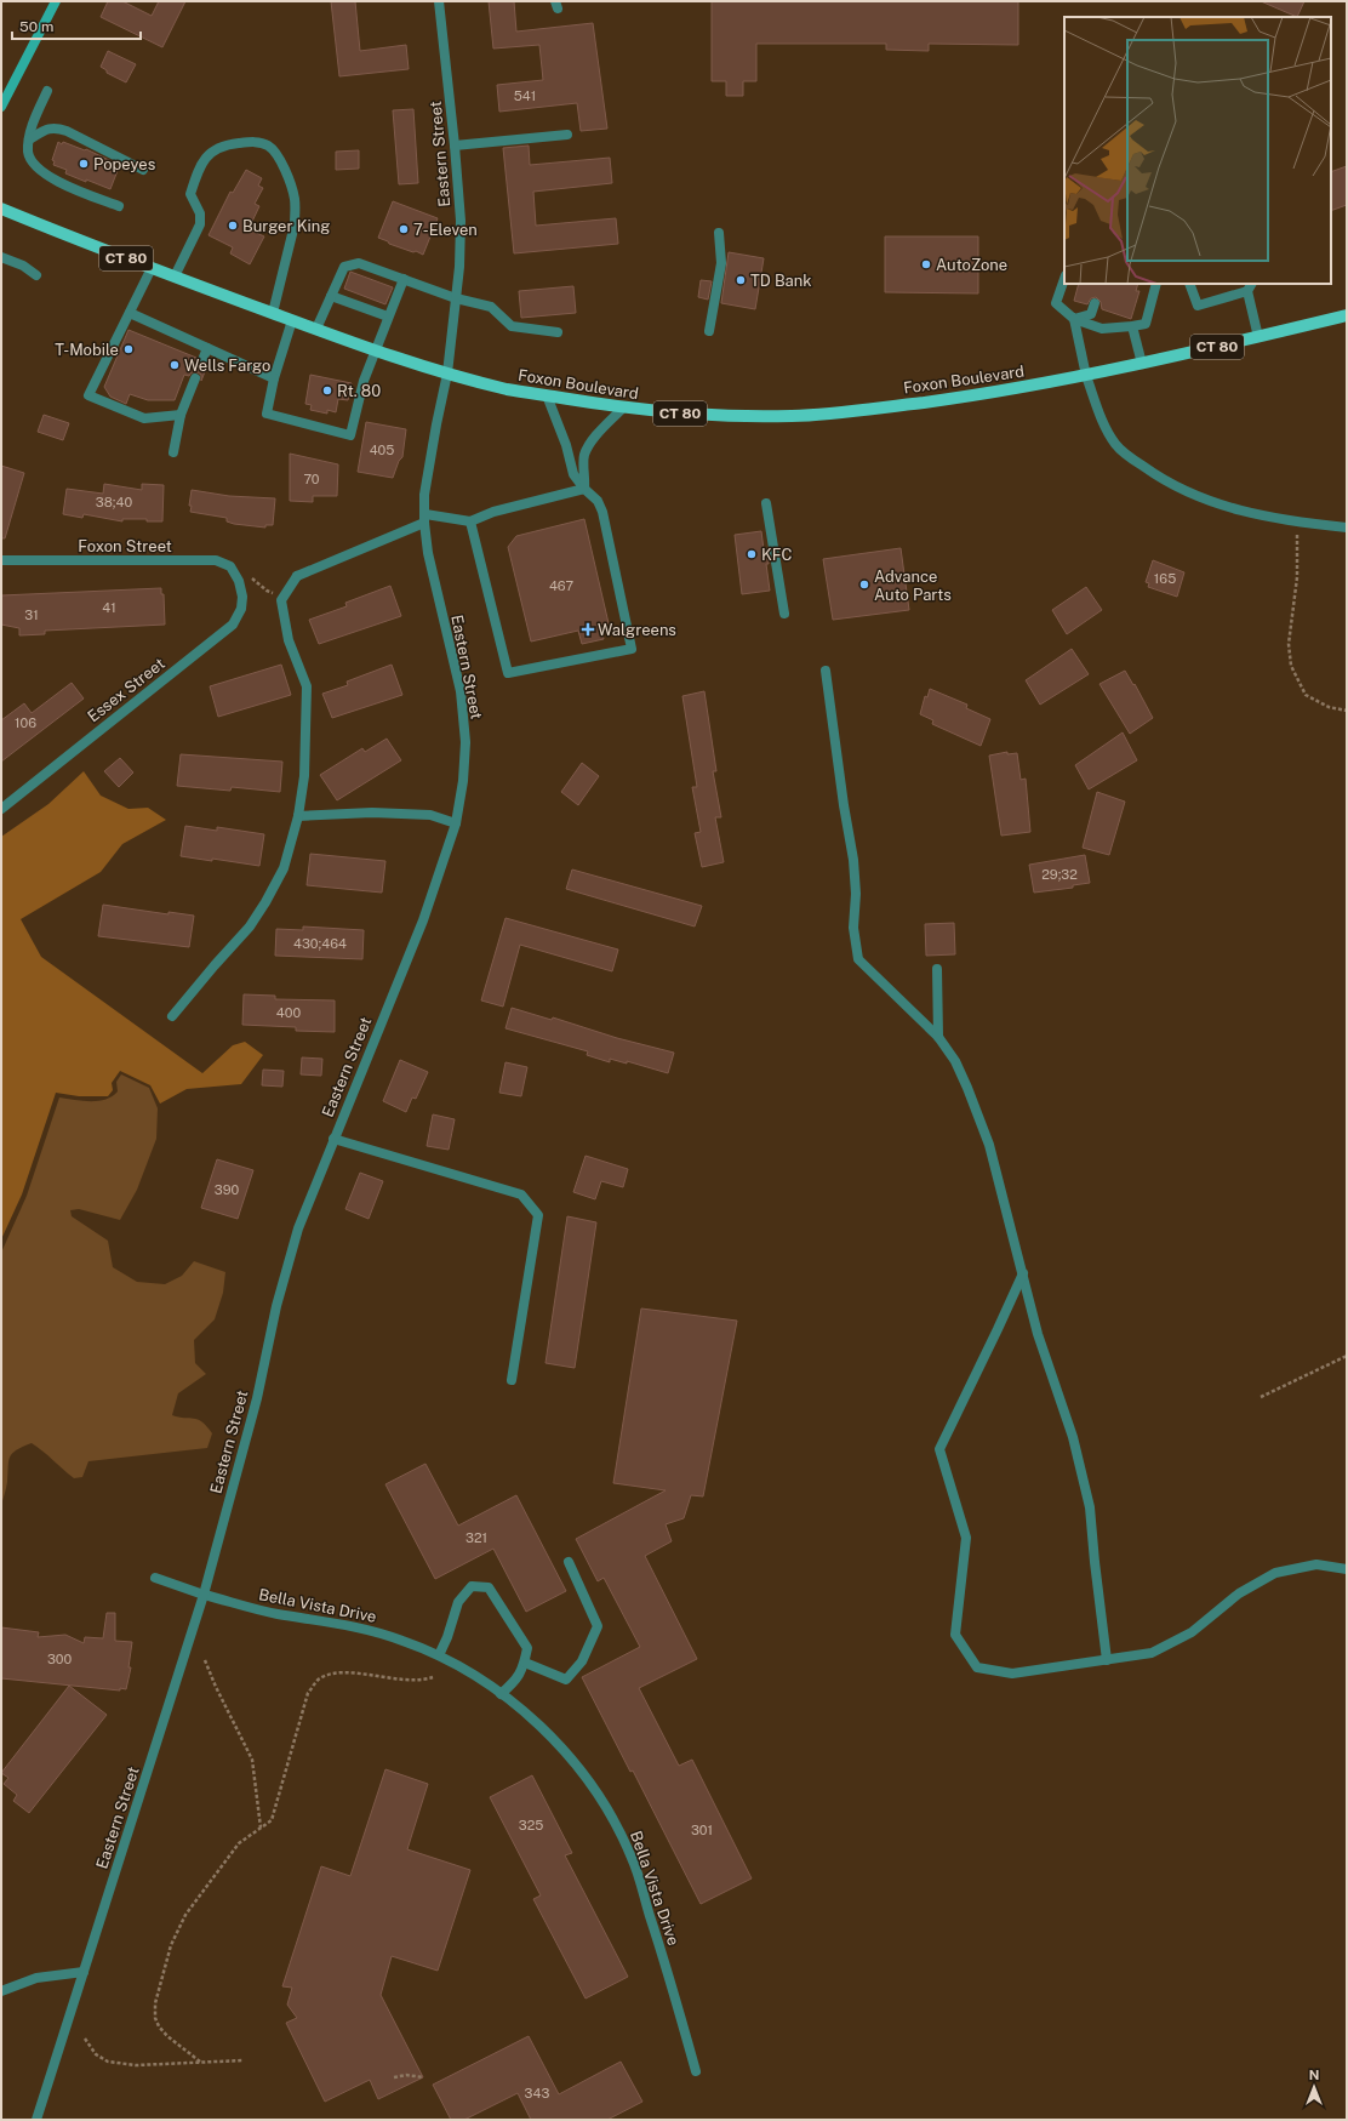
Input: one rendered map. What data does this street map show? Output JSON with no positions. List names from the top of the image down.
{
  "streets": {
    "main road": ["CT 80", "Foxon Boulevard"],
    "street": [
      "Eastern Street",
      "Foxon Street",
      "Essex Street",
      "Bella Vista Drive"
    ]
  },
  "crossings": [
    ["Eastern Street", "Foxon Boulevard"],
    ["Eastern Street", "Bella Vista Drive"],
    ["Foxon Street", "Essex Street"]
  ],
  "places": {
    "other": [
      "Popeyes",
      "Burger King",
      "7-Eleven",
      "AutoZone",
      "TD Bank",
      "T-Mobile",
      "Wells Fargo",
      "Rt. 80",
      "KFC",
      "Advance Auto Parts"
    ],
    "health": ["Walgreens"]
  },
  "house_numbers": [
    "541",
    "405",
    "70",
    "38;40",
    "165",
    "467",
    "41",
    "31",
    "106",
    "29;32",
    "430;464",
    "400",
    "390",
    "321",
    "300",
    "325",
    "301",
    "343"
  ],
  "scale_bar": "50 m",
  "north": "top"
}
